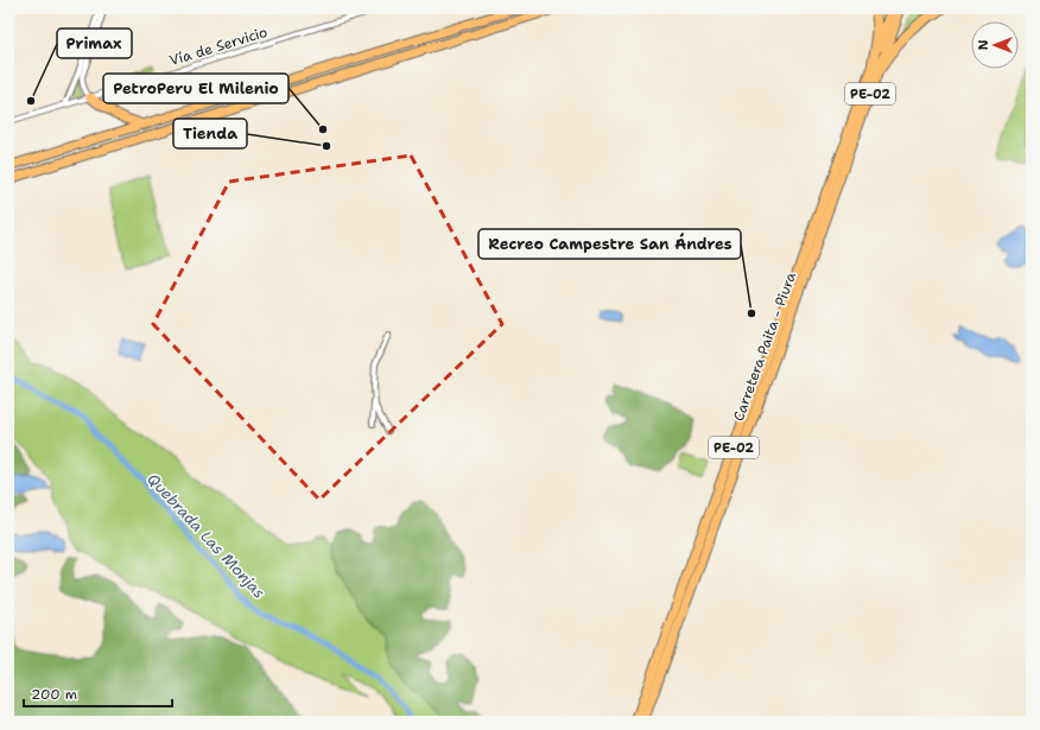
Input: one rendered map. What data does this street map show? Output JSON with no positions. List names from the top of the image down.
{
  "streets": {
    "highway": ["PE-02", "Carretera Paita - Piura"],
    "street": ["Vía de Servicio"]
  },
  "water": ["Quebrada Las Monjas"],
  "places": [
    "Primax",
    "PetroPeru El Milenio",
    "Tienda",
    "Recreo Campestre San Ándres"
  ],
  "scale_bar": "200 m",
  "north": "left"
}
